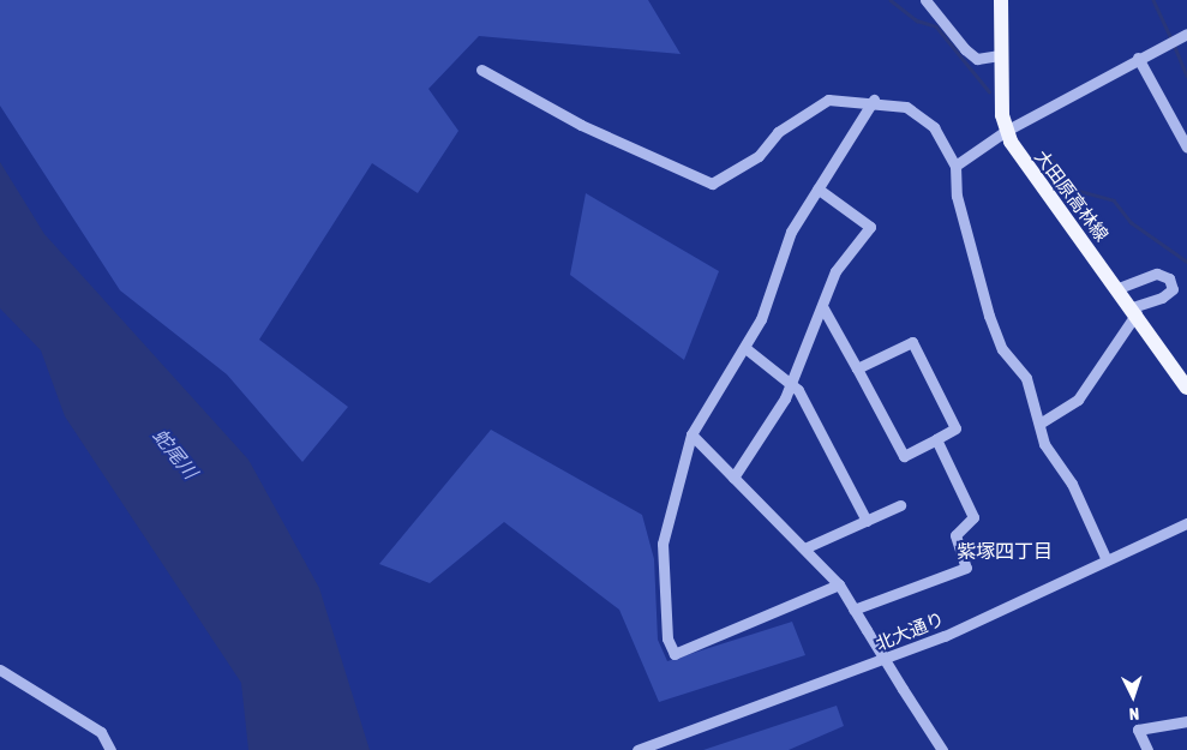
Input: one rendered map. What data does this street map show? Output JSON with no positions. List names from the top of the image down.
{
  "streets": {
    "main road": ["大田原高林線"],
    "street": ["北大通り"]
  },
  "districts": ["紫塚四丁目"],
  "water": ["蛇尾川"],
  "north": "bottom"
}
